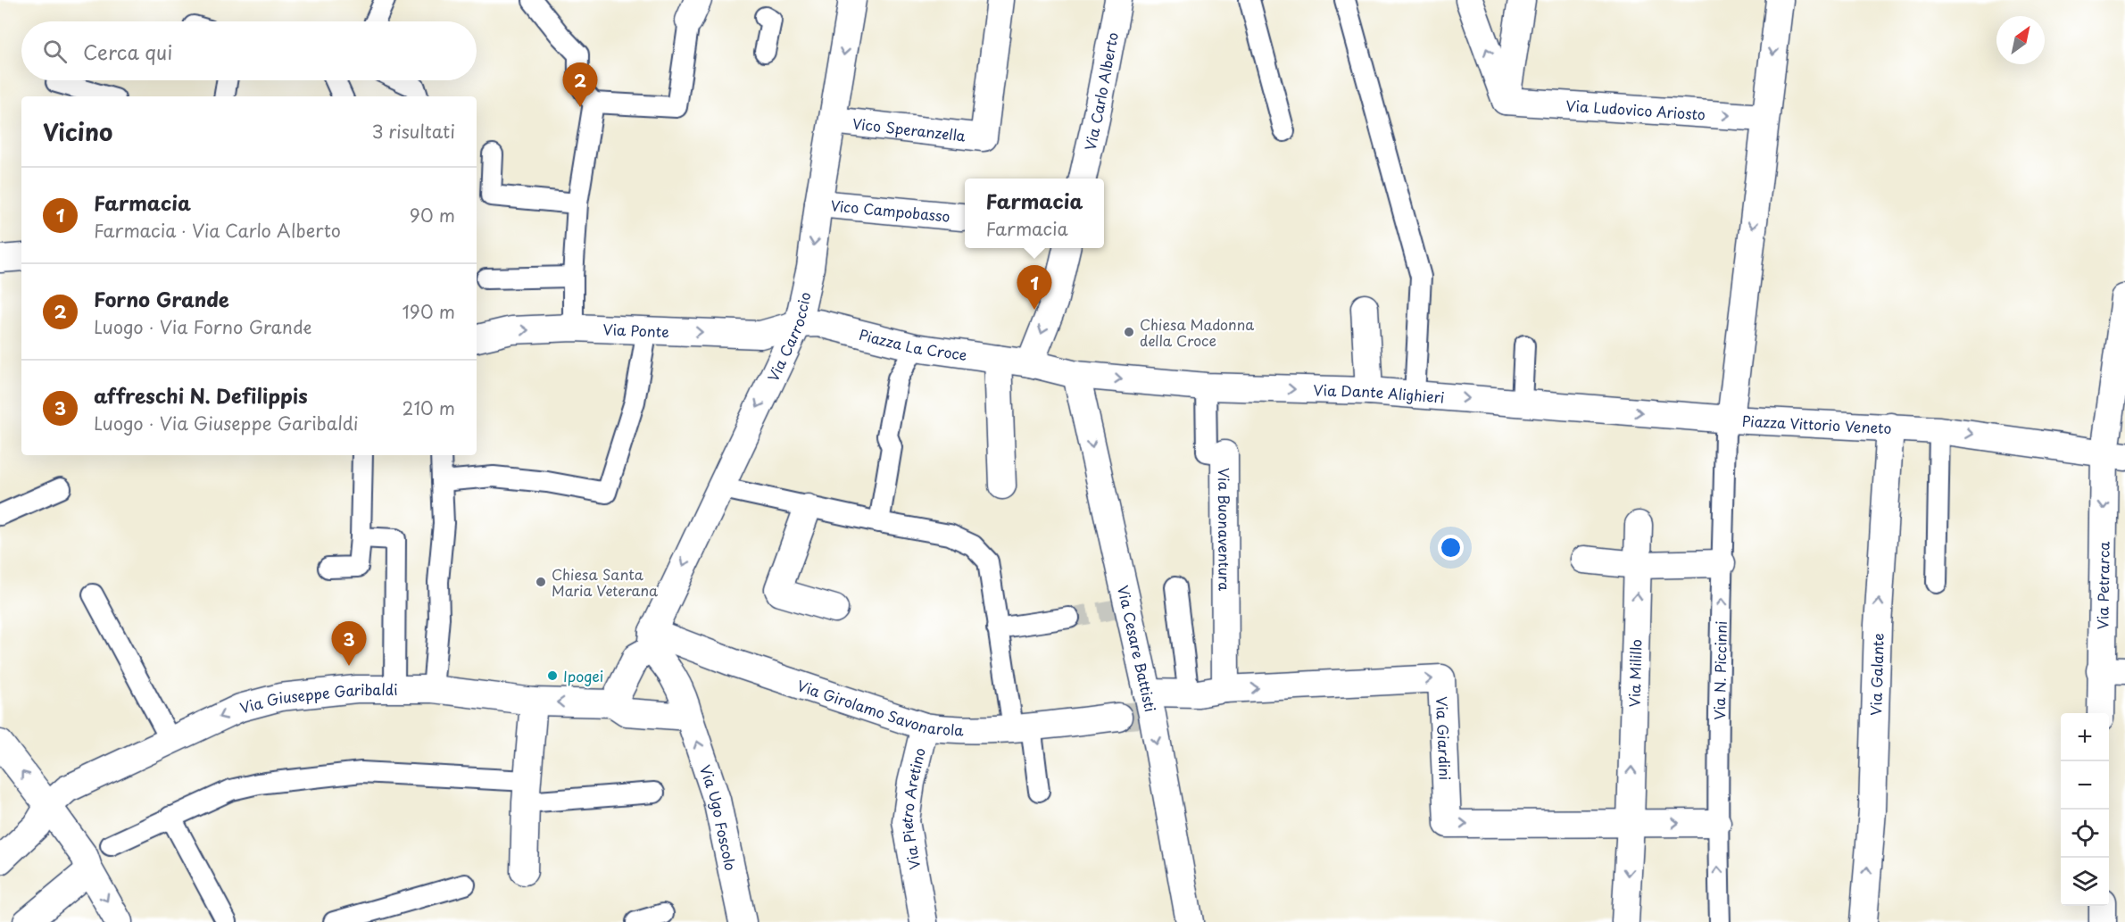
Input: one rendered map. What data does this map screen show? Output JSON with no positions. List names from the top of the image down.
{
  "streets": {
    "street": [
      "Via Carlo Alberto",
      "Via Ludovico Ariosto",
      "Vico Speranzella",
      "Vico Campobasso",
      "Via Ponte",
      "Via Carroccio",
      "Piazza La Croce",
      "Via Dante Alighieri",
      "Piazza Vittorio Veneto",
      "Via Buonaventura",
      "Via Petrarca",
      "Via Cesare Battisti",
      "Via N. Piccinni",
      "Via Milillo",
      "Via Galante",
      "Via Giuseppe Garibaldi",
      "Via Girolamo Savonarola",
      "Via Giardini",
      "Via Pietro Aretino",
      "Via Ugo Foscolo"
    ]
  },
  "crossings": [
    ["Via Ludovico Ariosto", "Piazza Vittorio Veneto"],
    ["Vico Speranzella", "Via Carroccio"],
    ["Vico Campobasso", "Via Carroccio"],
    ["Via Ponte", "Via Carroccio"],
    ["Via Ponte", "Piazza La Croce"],
    ["Via Carroccio", "Piazza La Croce"],
    ["Via Carroccio", "Via Giuseppe Garibaldi"],
    ["Via Carroccio", "Via Girolamo Savonarola"],
    ["Piazza La Croce", "Via Dante Alighieri"],
    ["Via Dante Alighieri", "Piazza Vittorio Veneto"],
    ["Via Dante Alighieri", "Via Buonaventura"],
    ["Via Dante Alighieri", "Via Cesare Battisti"],
    ["Via Dante Alighieri", "Via N. Piccinni"],
    ["Piazza Vittorio Veneto", "Via Petrarca"],
    ["Piazza Vittorio Veneto", "Via N. Piccinni"],
    ["Piazza Vittorio Veneto", "Via Galante"],
    ["Via Buonaventura", "Via Giardini"],
    ["Via Cesare Battisti", "Via Girolamo Savonarola"],
    ["Via Cesare Battisti", "Via Giardini"],
    ["Via N. Piccinni", "Via Giardini"],
    ["Via Milillo", "Via Giardini"],
    ["Via Girolamo Savonarola", "Via Giardini"],
    ["Via Girolamo Savonarola", "Via Pietro Aretino"]
  ],
  "one_way": [
    "Via Ludovico Ariosto",
    "Via Dante Alighieri",
    "Via N. Piccinni",
    "Via Giardini"
  ],
  "places": ["Chiesa Madonna della Croce", "Chiesa Santa Maria Veterana", "Ipogei"],
  "north": "top right",
  "page": {
    "search": "Cerca qui",
    "pins": ["2", "1", "3"],
    "heading": ["Vicino", "3 risultati"],
    "list": [
      {
        "mark": "1",
        "name": "Farmacia",
        "note": "Farmacia · Via Carlo Alberto",
        "value": "90 m"
      },
      {
        "mark": "2",
        "name": "Forno Grande",
        "note": "Luogo · Via Forno Grande",
        "value": "190 m"
      },
      {
        "mark": "3",
        "name": "affreschi N. Defilippis",
        "note": "Luogo · Via Giuseppe Garibaldi",
        "value": "210 m"
      }
    ],
    "popup": ["Farmacia", "Farmacia"],
    "map_buttons": ["+", "−"]
  }
}
